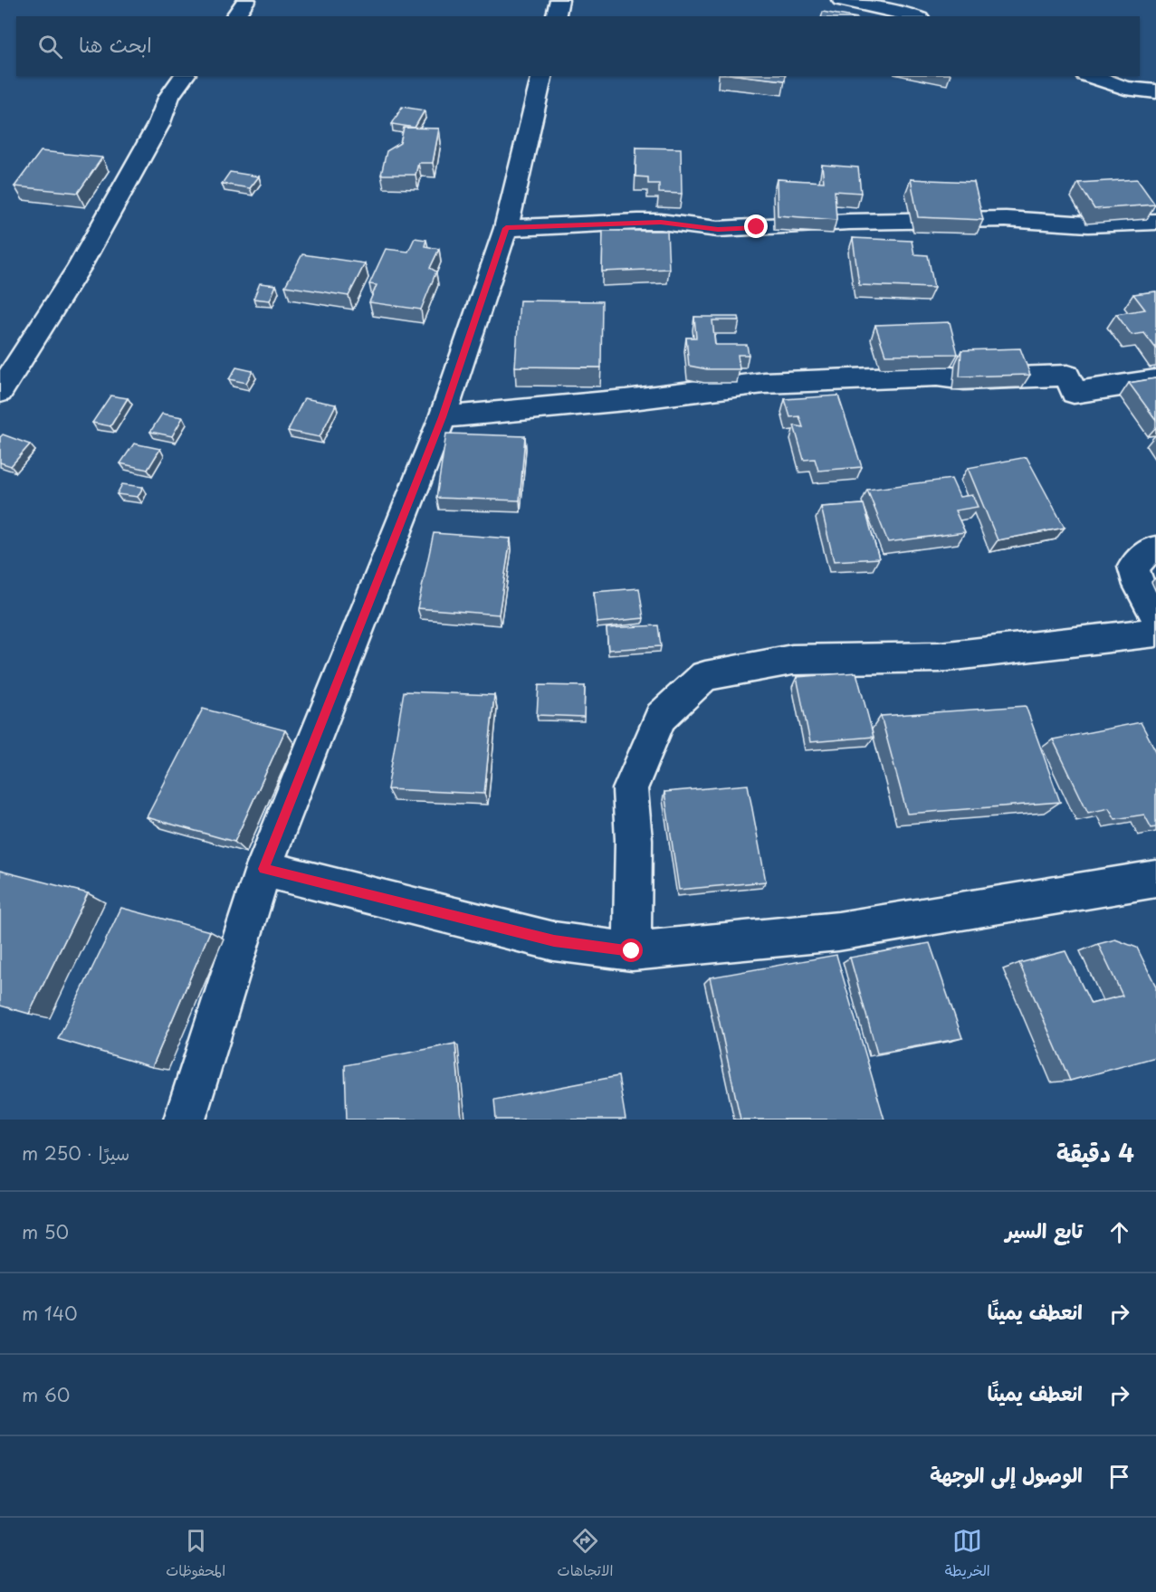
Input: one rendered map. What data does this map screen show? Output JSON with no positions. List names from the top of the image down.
{
  "page": {
    "search": "ابحث هنا",
    "heading": ["4 دقيقة", "سيرًا · 250 m"],
    "list": [
      ["تابع السير", "50 m"],
      ["انعطف يمينًا", "140 m"],
      ["انعطف يمينًا", "60 m"],
      "الوصول إلى الوجهة"
    ],
    "nav": ["الخريطة", "الاتجاهات", "المحفوظات"]
  }
}
